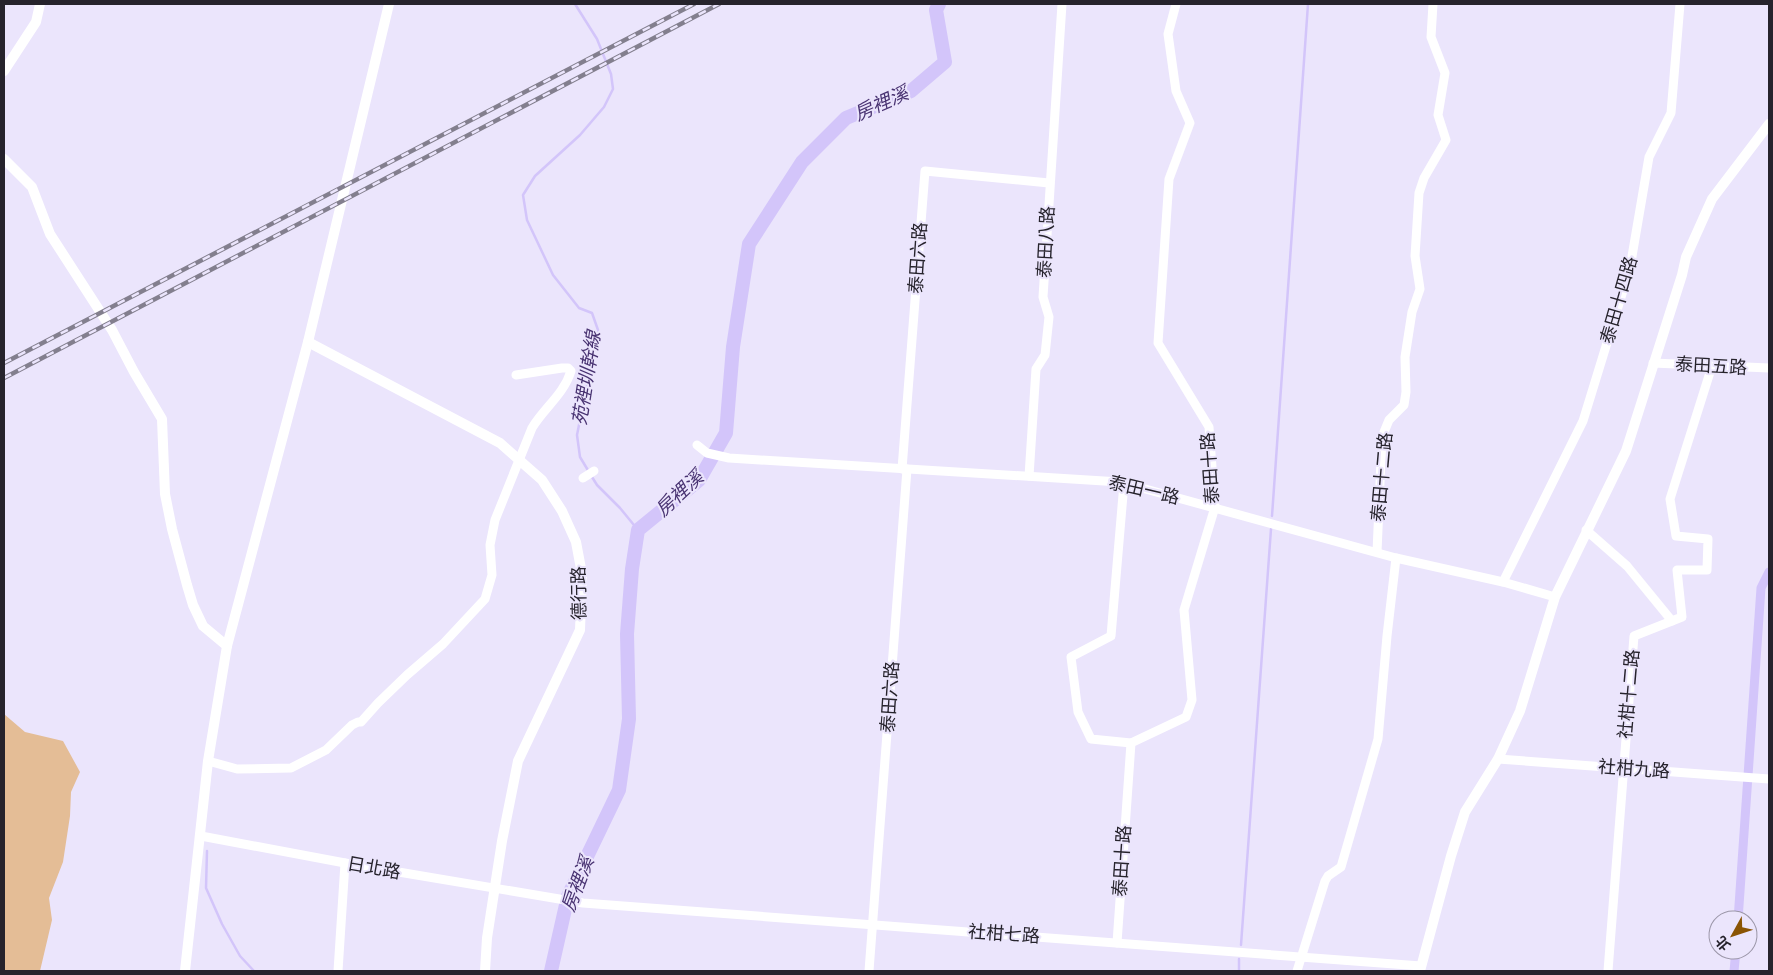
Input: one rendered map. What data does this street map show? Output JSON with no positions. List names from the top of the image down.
{
  "streets": {
    "street": [
      "泰田八路",
      "泰田六路",
      "泰田十四路",
      "泰田五路",
      "泰田十路",
      "泰田十二路",
      "泰田一路",
      "德行路",
      "社柑十二路",
      "社柑九路",
      "日北路",
      "社柑七路"
    ]
  },
  "crossings": [
    ["泰田八路", "泰田六路"],
    ["泰田八路", "泰田一路"],
    ["泰田六路", "泰田一路"],
    ["泰田六路", "社柑七路"],
    ["泰田十四路", "泰田一路"],
    ["泰田十路", "泰田一路"],
    ["泰田十路", "社柑七路"],
    ["泰田十二路", "泰田一路"],
    ["德行路", "日北路"],
    ["社柑十二路", "社柑九路"],
    ["日北路", "社柑七路"]
  ],
  "water": ["房裡溪", "苑裡圳幹線"],
  "north": "bottom left"
}
